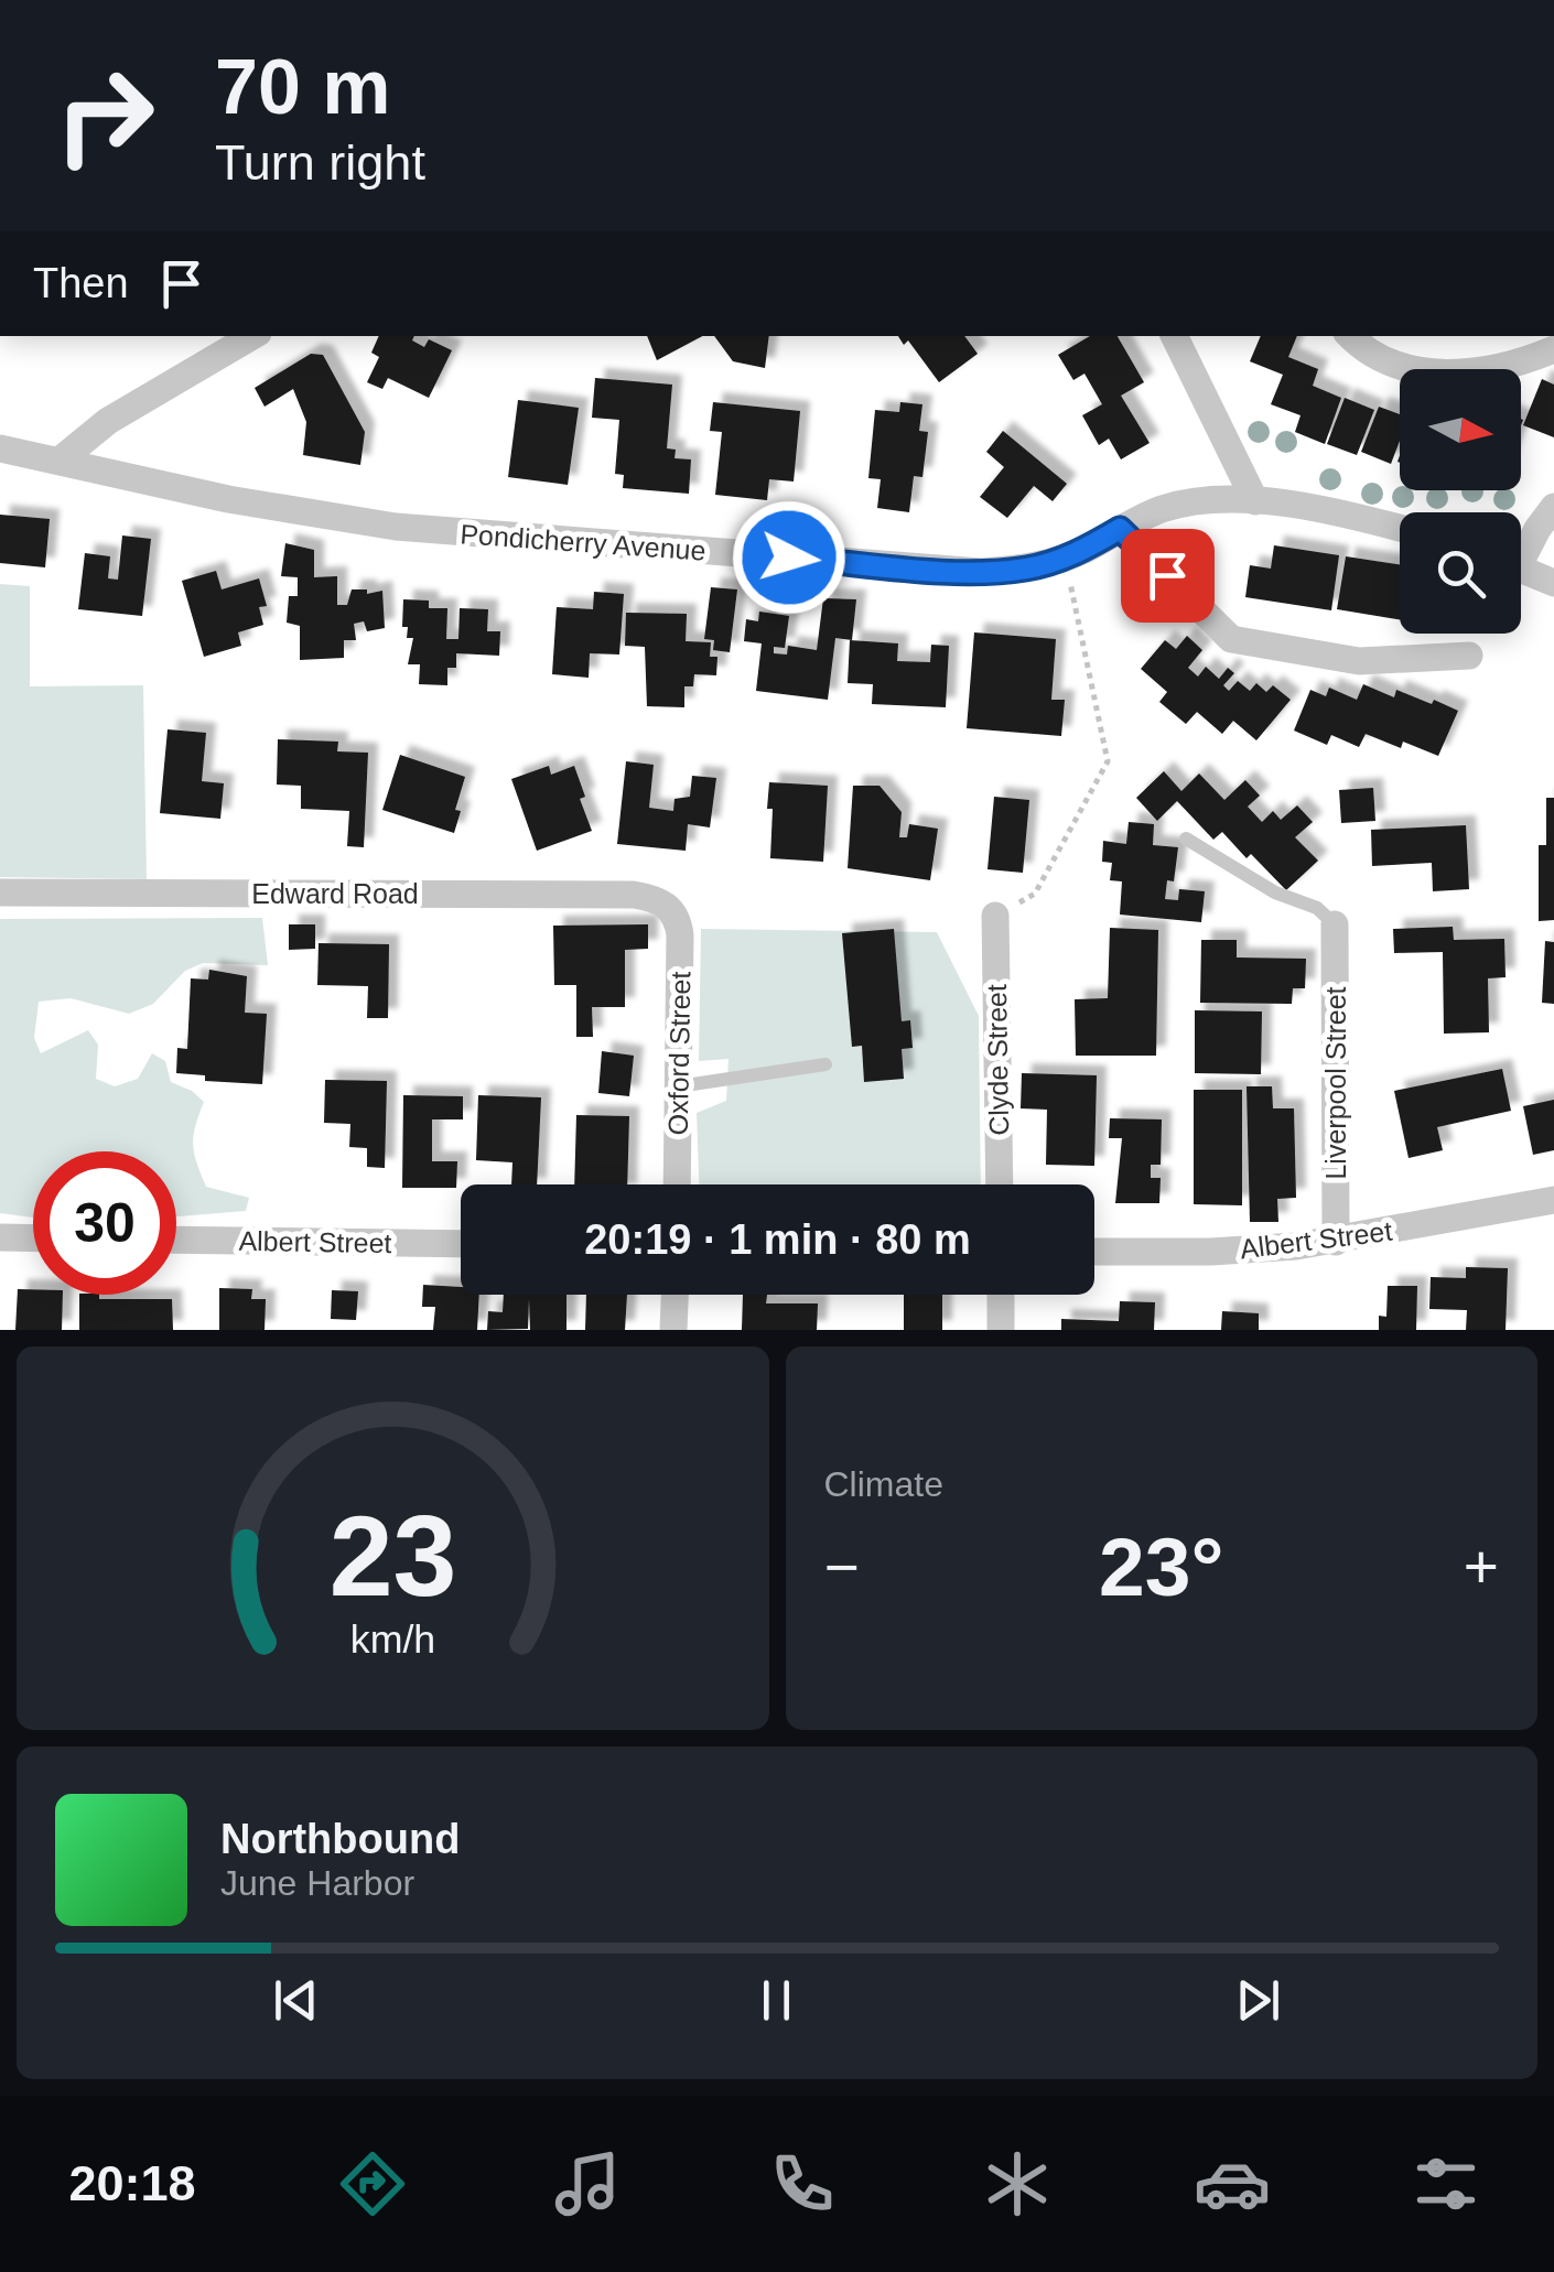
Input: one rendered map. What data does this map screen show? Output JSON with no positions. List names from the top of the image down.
{
  "streets": {
    "street": [
      "Pondicherry Avenue",
      "Edward Road",
      "Oxford Street",
      "Clyde Street",
      "Liverpool Street",
      "Albert Street"
    ]
  },
  "crossings": [
    ["Edward Road", "Oxford Street"],
    ["Liverpool Street", "Albert Street"]
  ],
  "north": "right",
  "page": {
    "turn": ["70 m", "Turn right"],
    "then": "Then",
    "limit": "30",
    "trip": "20:19 · 1 min · 80 m",
    "tile": "Climate",
    "heat": ["−", "23°", "+"],
    "song": ["Northbound", "June Harbor"],
    "tabs": "20:18",
    "gauge": ["23", "km/h"]
  }
}
